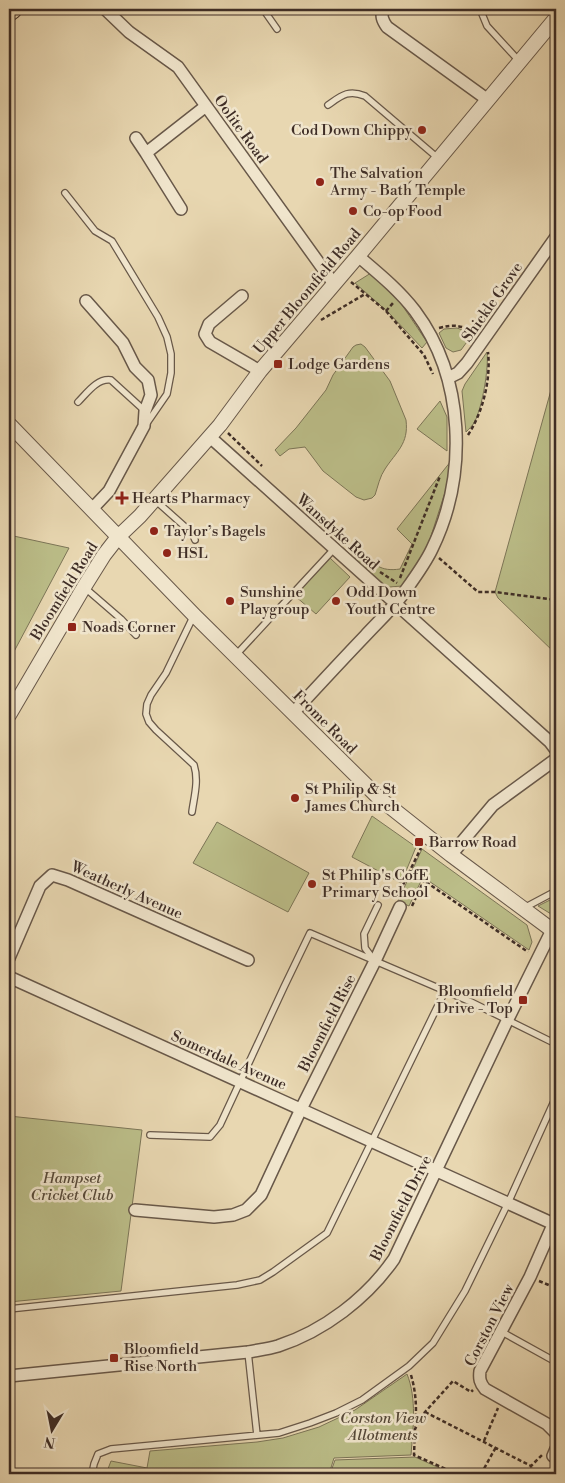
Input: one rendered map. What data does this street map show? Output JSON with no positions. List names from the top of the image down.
{
  "streets": {
    "street": [
      "Oolite Road",
      "Upper Bloomfield Road",
      "Shickle Grove",
      "Wansdyke Road",
      "Bloomfield Road",
      "Frome Road",
      "Weatherly Avenue",
      "Bloomfield Rise",
      "Somerdale Avenue",
      "Bloomfield Drive",
      "Corston View"
    ]
  },
  "crossings": [
    ["Oolite Road", "Upper Bloomfield Road"],
    ["Upper Bloomfield Road", "Wansdyke Road"],
    ["Upper Bloomfield Road", "Bloomfield Road"],
    ["Upper Bloomfield Road", "Frome Road"],
    ["Bloomfield Road", "Frome Road"],
    ["Frome Road", "Bloomfield Drive"],
    ["Bloomfield Rise", "Somerdale Avenue"],
    ["Somerdale Avenue", "Bloomfield Drive"],
    ["Somerdale Avenue", "Corston View"],
    ["Bloomfield Drive", "Corston View"]
  ],
  "parks": ["Hampset Cricket Club", "Corston View Allotments"],
  "places": {
    "other": [
      "Cod Down Chippy",
      "The Salvation Army - Bath Temple",
      "Co-op Food",
      "Taylor’s Bagels",
      "HSL",
      "Sunshine Playgroup",
      "Odd Down Youth Centre",
      "St Philip & St James Church",
      "St Philip's CofE Primary School"
    ],
    "transit": [
      "Lodge Gardens",
      "Noads Corner",
      "Barrow Road",
      "Bloomfield Drive - Top",
      "Bloomfield Rise North"
    ],
    "health": ["Hearts Pharmacy"]
  },
  "north": "bottom"
}
